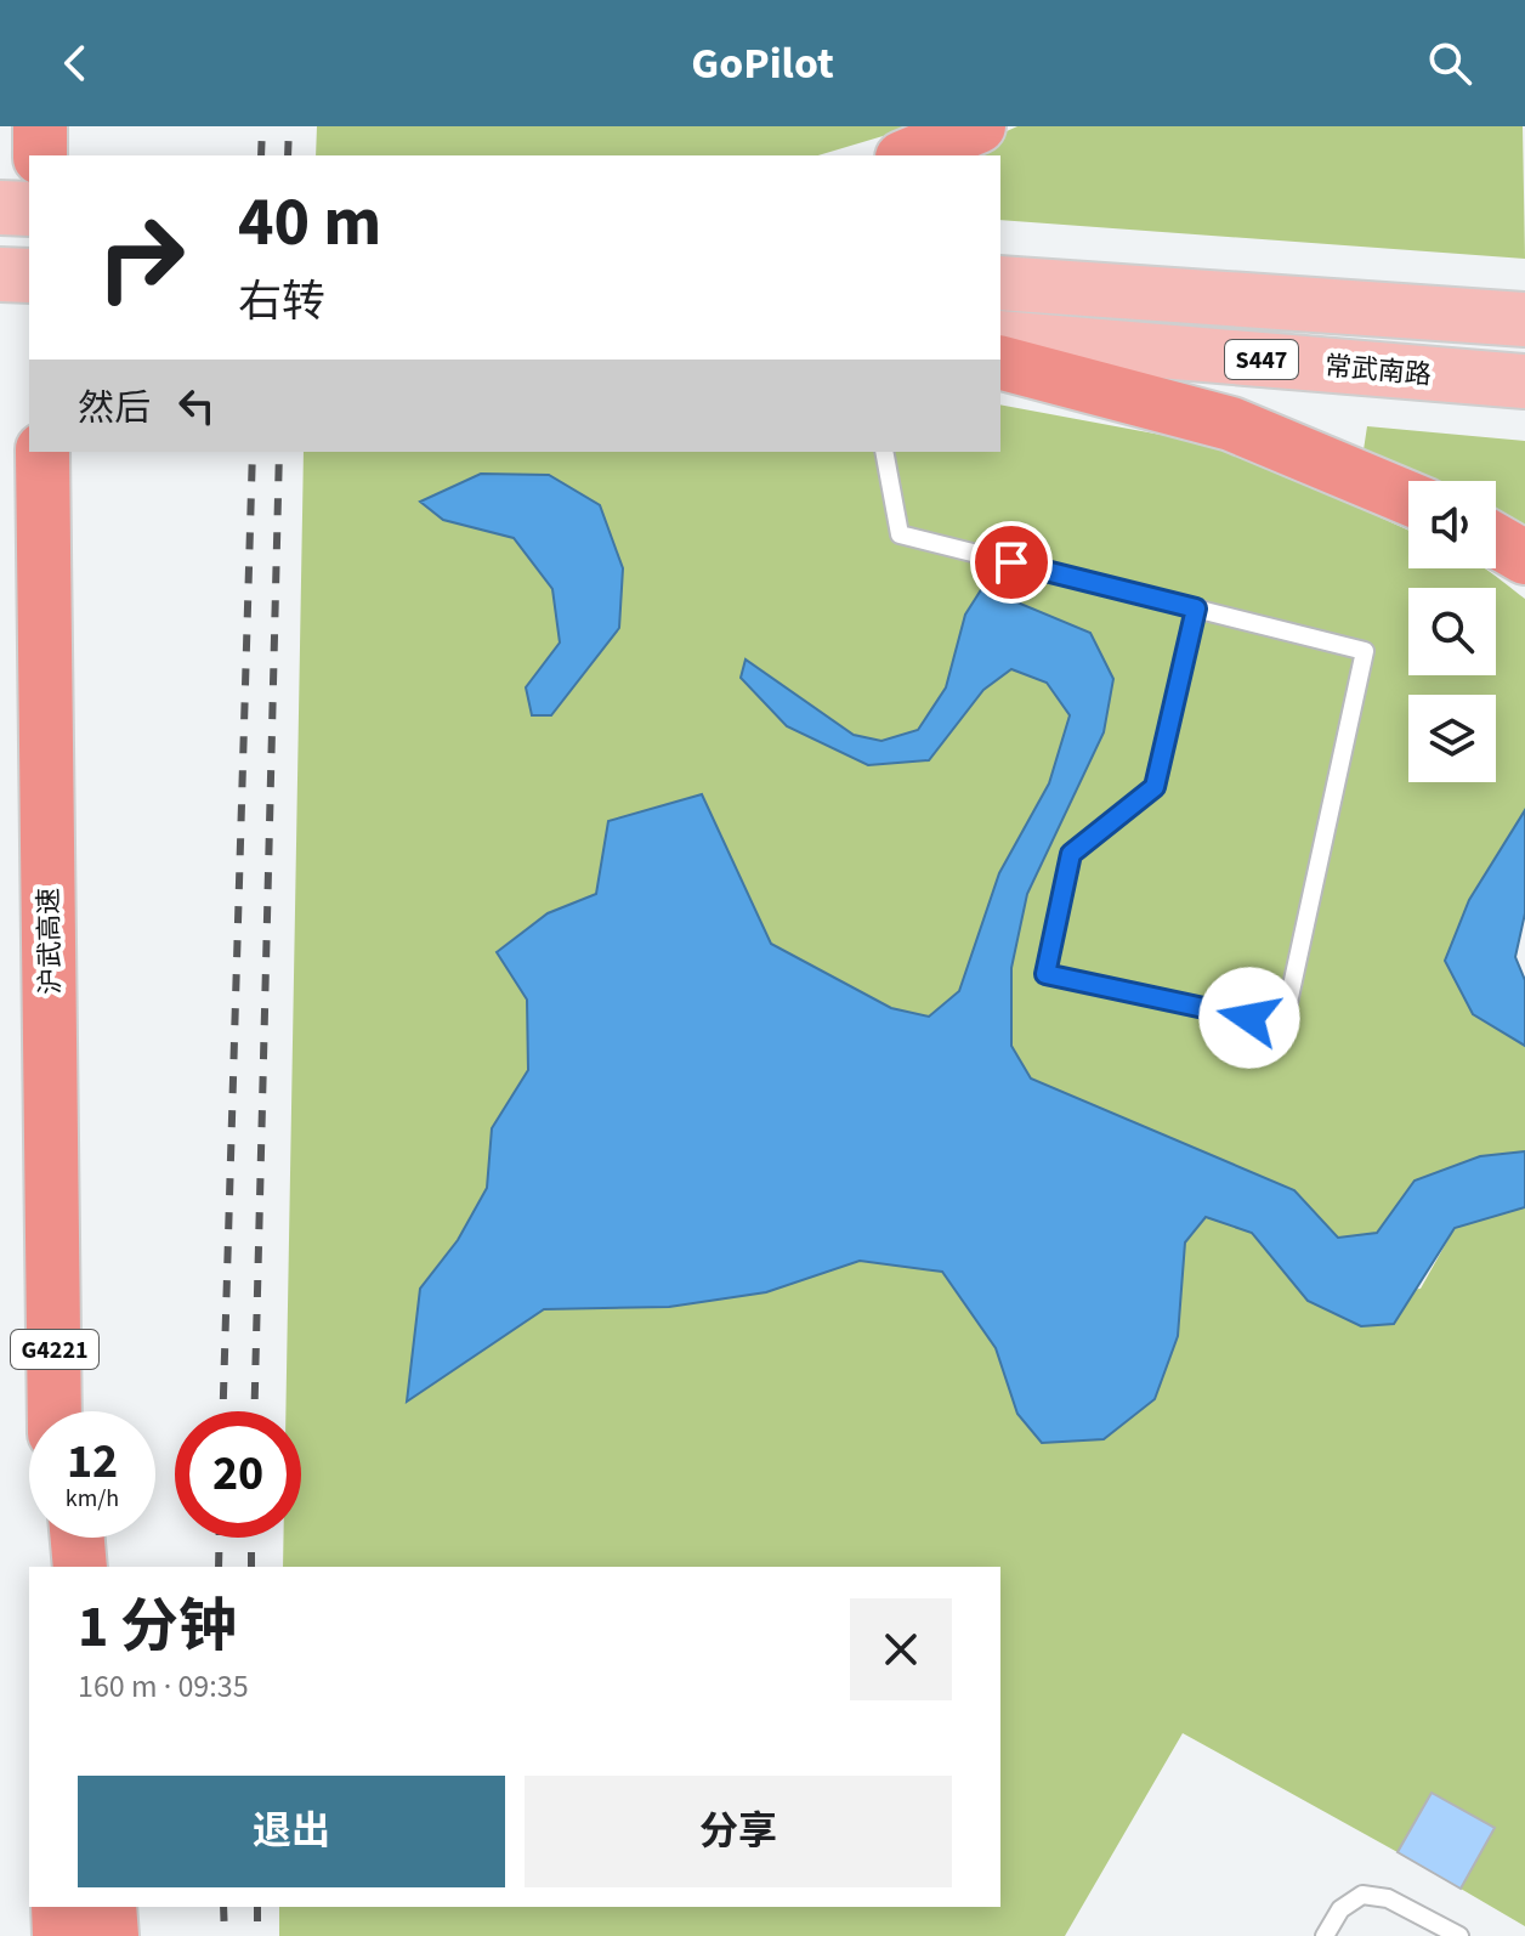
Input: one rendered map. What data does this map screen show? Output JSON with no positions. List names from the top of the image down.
{
  "streets": {
    "highway": ["沪武高速", "G4221"],
    "main road": ["S447", "常武南路"]
  },
  "page": {
    "header": "GoPilot",
    "turn": ["40 m", "右转"],
    "then": "然后",
    "speed": "12 km/h",
    "limit": "20",
    "heading": ["1 分钟", "160 m · 09:35"],
    "buttons": ["退出", "分享"]
  }
}
